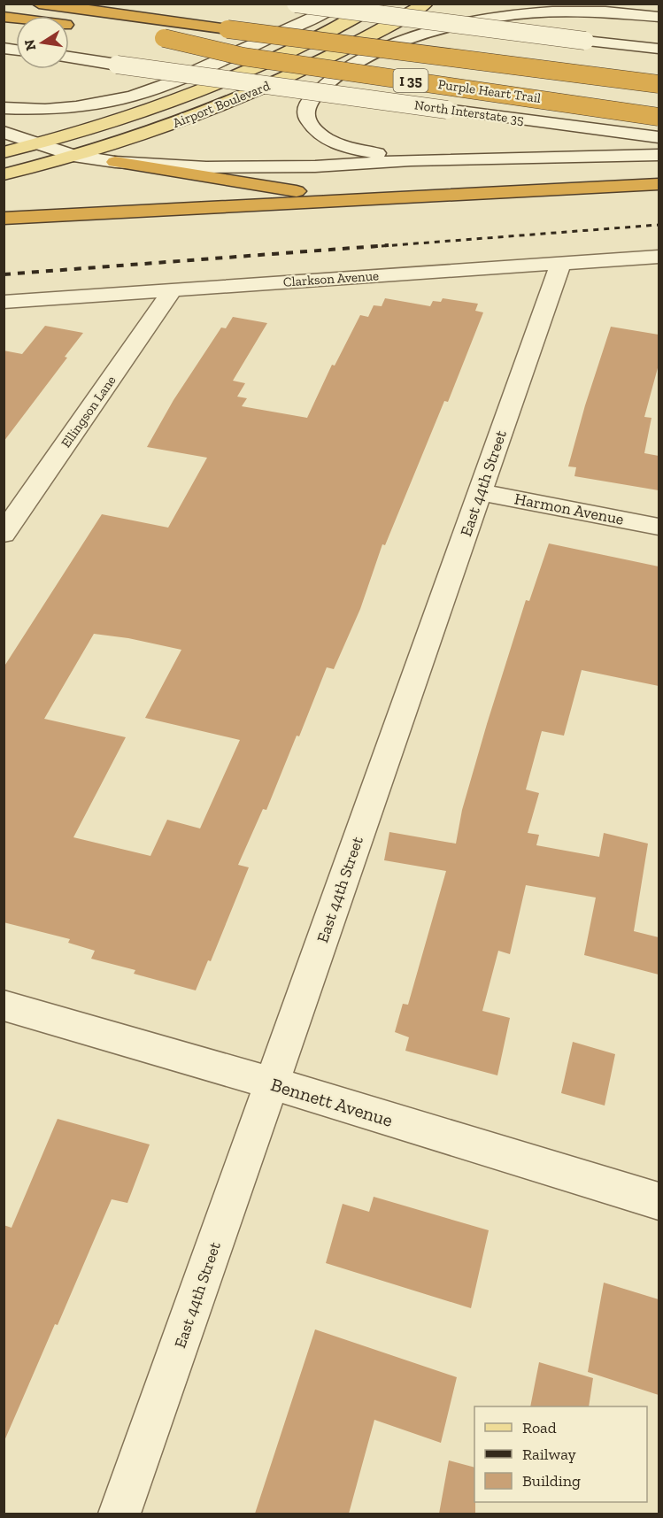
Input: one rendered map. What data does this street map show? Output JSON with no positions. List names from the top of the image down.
{
  "streets": {
    "highway": ["I 35", "Purple Heart Trail"],
    "main road": [
      "Airport Boulevard",
      "North Interstate 35",
      "Clarkson Avenue",
      "Ellingson Lane",
      "East 44th Street",
      "Harmon Avenue",
      "Bennett Avenue"
    ]
  },
  "crossings": [
    ["Clarkson Avenue", "Ellingson Lane"],
    ["Clarkson Avenue", "East 44th Street"],
    ["East 44th Street", "Harmon Avenue"],
    ["East 44th Street", "Bennett Avenue"]
  ],
  "legend": ["Road", "Railway", "Building"],
  "north": "left"
}
